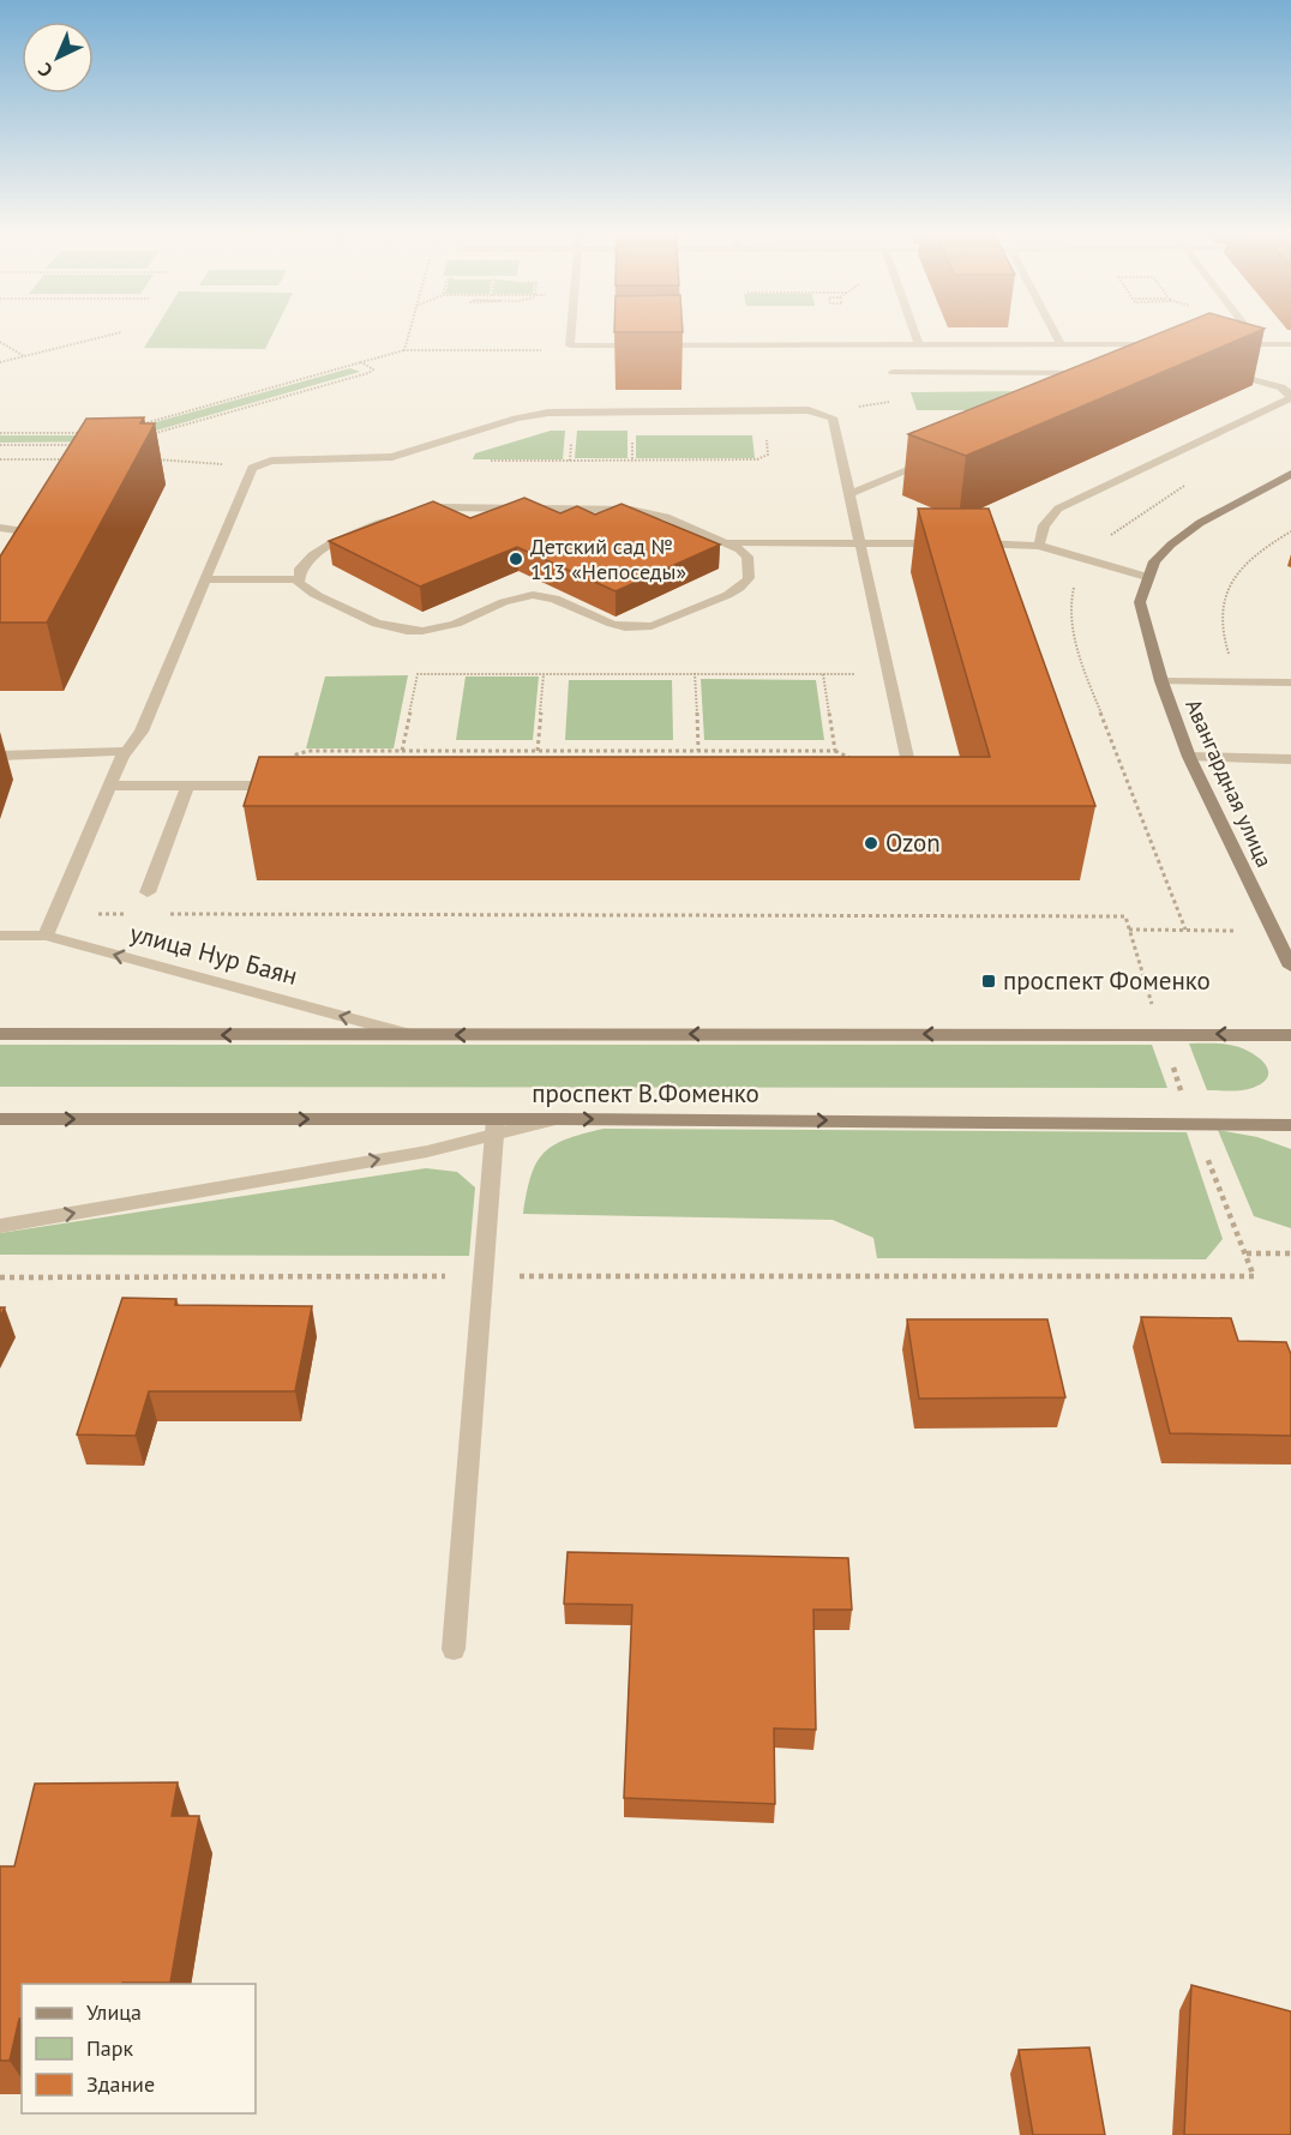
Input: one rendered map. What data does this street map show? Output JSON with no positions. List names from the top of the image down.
{
  "streets": {
    "main road": ["Авангардная улица", "проспект В.Фоменко"],
    "street": ["улица Нур Баян"]
  },
  "one_way": ["улица Нур Баян"],
  "places": {
    "other": ["Детский сад № 113 «Непоседы»", "Ozon"],
    "transit": ["проспект Фоменко"]
  },
  "legend": ["Улица", "Парк", "Здание"],
  "north": "bottom left"
}
